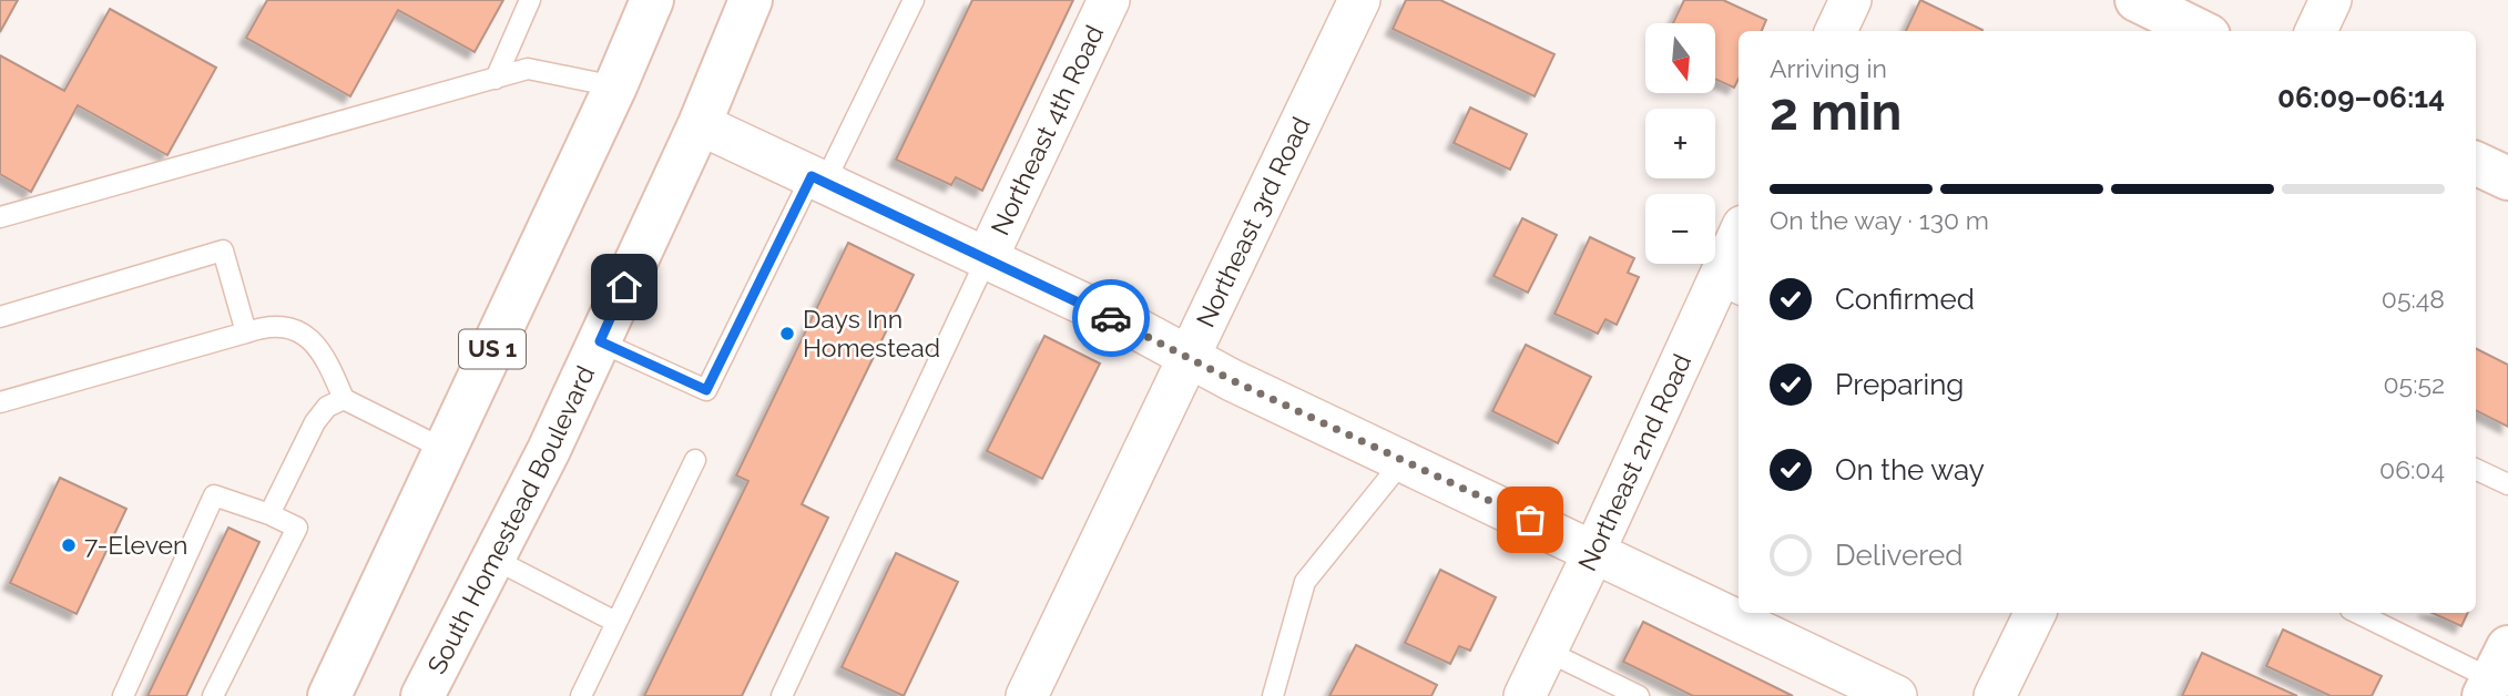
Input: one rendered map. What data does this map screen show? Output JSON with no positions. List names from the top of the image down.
{
  "streets": {
    "main road": ["US 1", "South Homestead Boulevard"],
    "street": ["Northeast 4th Road", "Northeast 3rd Road", "Northeast 2nd Road"]
  },
  "places": ["Days Inn Homestead", "7-Eleven"],
  "north": "bottom",
  "page": {
    "map_buttons": ["+", "−"],
    "heading": ["2 min", "Arriving in", "06:09–06:14"],
    "bar": "On the way · 130 m",
    "list": [
      ["Confirmed", "05:48"],
      ["Preparing", "05:52"],
      ["On the way", "06:04"],
      "Delivered"
    ]
  }
}
